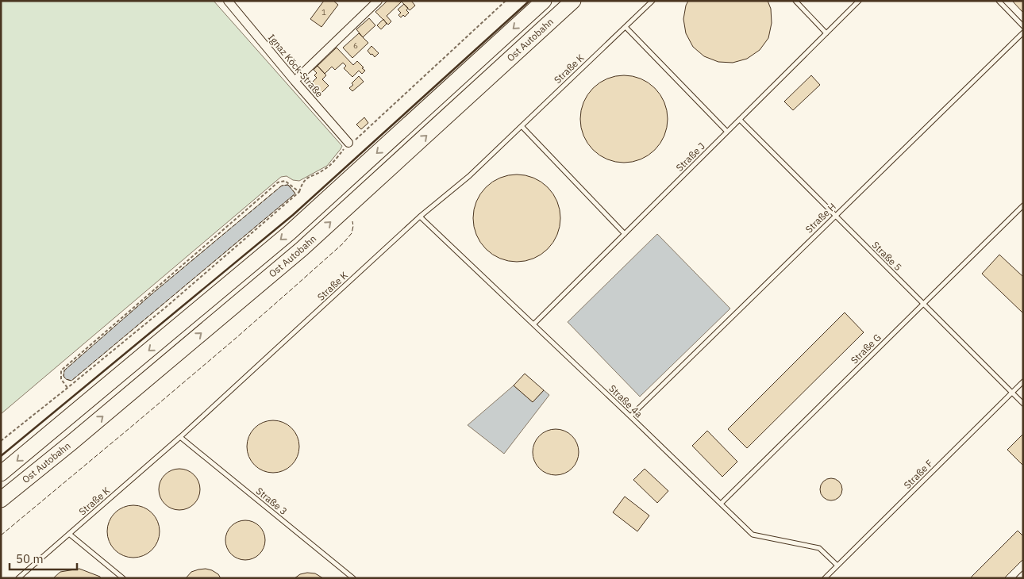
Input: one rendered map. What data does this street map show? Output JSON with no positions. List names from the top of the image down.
{
  "streets": {
    "highway": ["Ost Autobahn"],
    "street": ["Ignaz Köck-Straße"],
    "lane": [
      "Straße K",
      "Straße J",
      "Straße H",
      "Straße 5",
      "Straße G",
      "Straße 4a",
      "Straße F",
      "Straße 3"
    ]
  },
  "crossings": [
    ["Straße K", "Straße 4a"],
    ["Straße K", "Straße 3"],
    ["Straße J", "Straße 5"],
    ["Straße J", "Straße 4a"],
    ["Straße H", "Straße 5"],
    ["Straße H", "Straße 4a"],
    ["Straße 5", "Straße G"],
    ["Straße 5", "Straße F"],
    ["Straße G", "Straße 4a"],
    ["Straße 4a", "Straße F"]
  ],
  "house_numbers": ["1", "6"],
  "scale_bar": "50 m"
}
